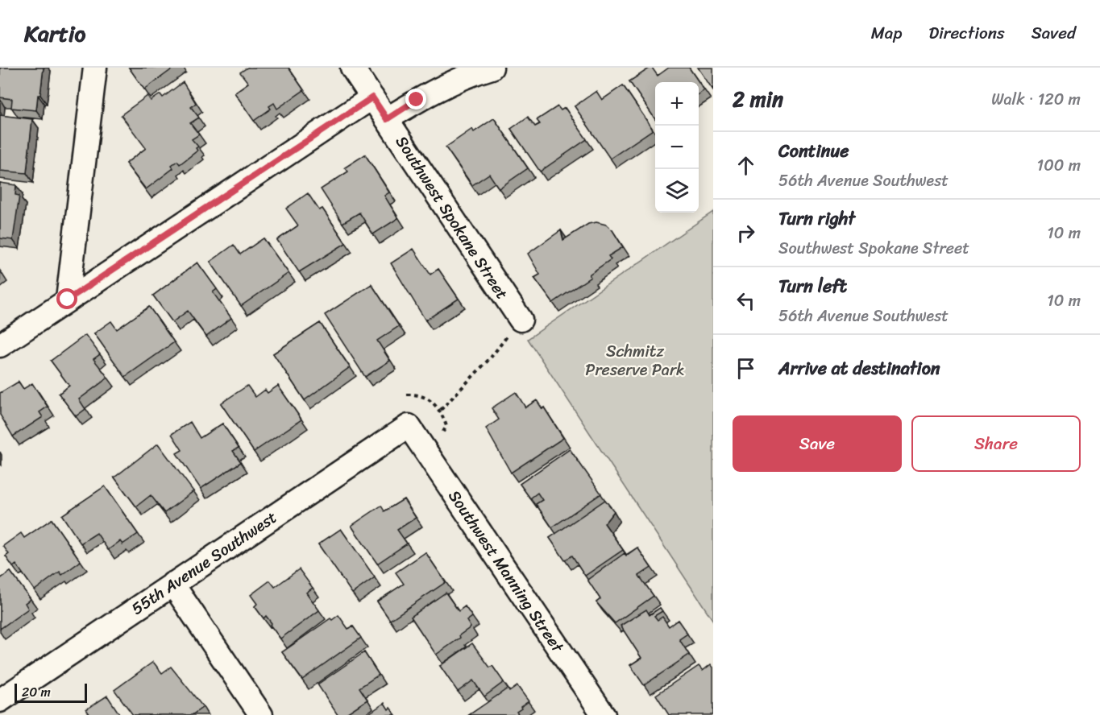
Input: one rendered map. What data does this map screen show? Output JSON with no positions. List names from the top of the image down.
{
  "streets": {
    "street": ["Southwest Spokane Street", "55th Avenue Southwest", "Southwest Manning Street"]
  },
  "crossings": [
    ["55th Avenue Southwest", "Southwest Manning Street"]
  ],
  "parks": ["Schmitz Preserve Park"],
  "scale_bar": "20 m",
  "page": {
    "header": "Kartio",
    "nav": ["Map", "Directions", "Saved"],
    "heading": ["2 min", "Walk · 120 m"],
    "map_buttons": ["+", "−"],
    "list": [
      ["Continue", "56th Avenue Southwest", "100 m"],
      ["Turn right", "Southwest Spokane Street", "10 m"],
      ["Turn left", "56th Avenue Southwest", "10 m"],
      "Arrive at destination"
    ],
    "buttons": ["Save", "Share"],
    "scale": "20 m"
  }
}
